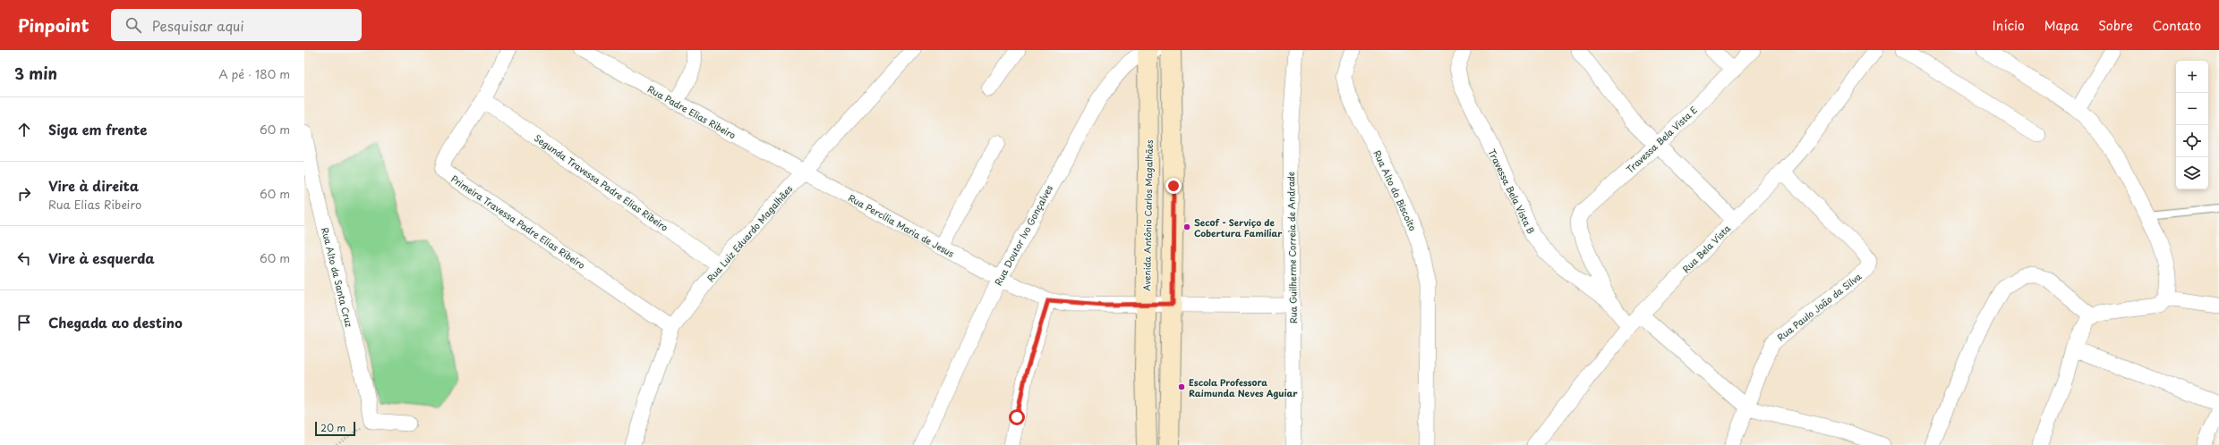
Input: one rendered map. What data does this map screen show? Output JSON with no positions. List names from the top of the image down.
{
  "streets": {
    "main road": ["Avenida Antônio Carlos Magalhães"],
    "street": [
      "Rua Padre Elias Ribeiro",
      "Travessa Bela Vista E",
      "Segunda Travessa Padre Elias Ribeiro",
      "Rua Alto do Biscoito",
      "Travessa Bela Vista B",
      "Primeira Travessa Padre Elias Ribeiro",
      "Rua Percília Maria de Jesus",
      "Rua Luiz Eduardo Magalhães",
      "Rua Doutor Ivo Gonçalves",
      "Rua Guilherme Correia de Andrade",
      "Rua Bela Vista",
      "Rua Alto da Santa Cruz",
      "Rua Paulo João da Silva"
    ]
  },
  "crossings": [
    ["Rua Padre Elias Ribeiro", "Rua Percília Maria de Jesus"],
    ["Rua Padre Elias Ribeiro", "Rua Luiz Eduardo Magalhães"],
    ["Travessa Bela Vista E", "Travessa Bela Vista B"],
    ["Segunda Travessa Padre Elias Ribeiro", "Primeira Travessa Padre Elias Ribeiro"],
    ["Segunda Travessa Padre Elias Ribeiro", "Rua Luiz Eduardo Magalhães"],
    ["Travessa Bela Vista B", "Rua Bela Vista"],
    ["Avenida Antônio Carlos Magalhães", "Rua Percília Maria de Jesus"],
    ["Avenida Antônio Carlos Magalhães", "Rua Doutor Ivo Gonçalves"],
    ["Primeira Travessa Padre Elias Ribeiro", "Rua Luiz Eduardo Magalhães"],
    ["Rua Percília Maria de Jesus", "Rua Luiz Eduardo Magalhães"],
    ["Rua Percília Maria de Jesus", "Rua Doutor Ivo Gonçalves"],
    ["Rua Percília Maria de Jesus", "Rua Guilherme Correia de Andrade"],
    ["Rua Bela Vista", "Rua Paulo João da Silva"]
  ],
  "places": ["Secof - Serviço de Cobertura Familiar", "Escola Professora Raimunda Neves Aguiar"],
  "scale_bar": "20 m",
  "page": {
    "header": "Pinpoint",
    "search": "Pesquisar aqui",
    "nav": [
      "Início",
      "Mapa",
      "Sobre",
      "Contato"
    ],
    "heading": ["3 min", "A pé · 180 m"],
    "map_buttons": ["+", "−"],
    "list": [
      ["Siga em frente", "60 m"],
      ["Vire à direita", "Rua Elias Ribeiro", "60 m"],
      ["Vire à esquerda", "60 m"],
      "Chegada ao destino"
    ],
    "scale": "20 m"
  }
}
